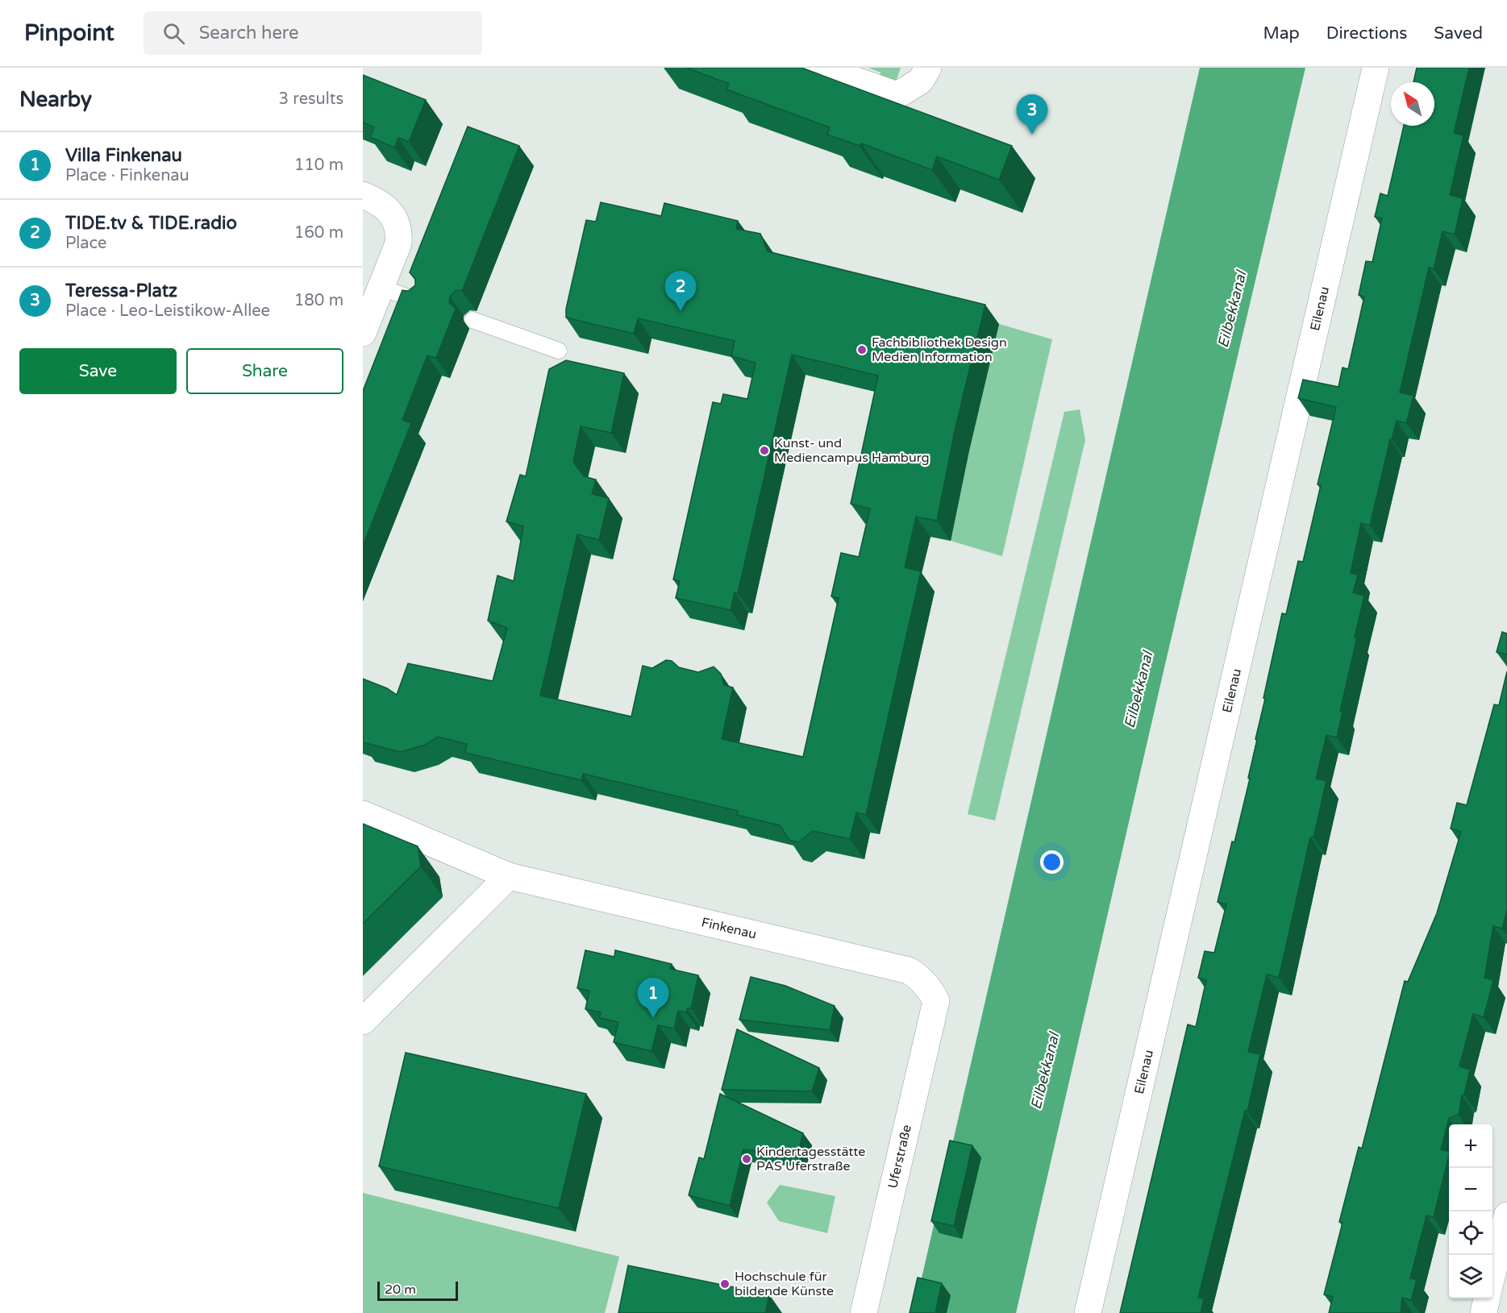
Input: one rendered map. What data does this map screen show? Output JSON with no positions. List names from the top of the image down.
{
  "streets": {
    "street": ["Eilenau", "Finkenau", "Uferstraße"]
  },
  "crossings": [
    ["Finkenau", "Uferstraße"]
  ],
  "water": ["Eilbekkanal"],
  "places": [
    "Fachbibliothek Design Medien Information",
    "Kunst- und Mediencampus Hamburg",
    "Kindertagesstätte PAS Uferstraße",
    "Hochschule für bildende Künste"
  ],
  "scale_bar": "20 m",
  "north": "top left",
  "page": {
    "header": "Pinpoint",
    "search": "Search here",
    "nav": ["Map", "Directions", "Saved"],
    "heading": ["Nearby", "3 results"],
    "pins": ["3", "2", "1"],
    "list": [
      {
        "mark": "1",
        "name": "Villa Finkenau",
        "note": "Place · Finkenau",
        "value": "110 m"
      },
      {
        "mark": "2",
        "name": "TIDE.tv & TIDE.radio",
        "note": "Place",
        "value": "160 m"
      },
      {
        "mark": "3",
        "name": "Teressa-Platz",
        "note": "Place · Leo-Leistikow-Allee",
        "value": "180 m"
      }
    ],
    "buttons": ["Save", "Share"],
    "map_buttons": ["+", "−"],
    "scale": "20 m"
  }
}
